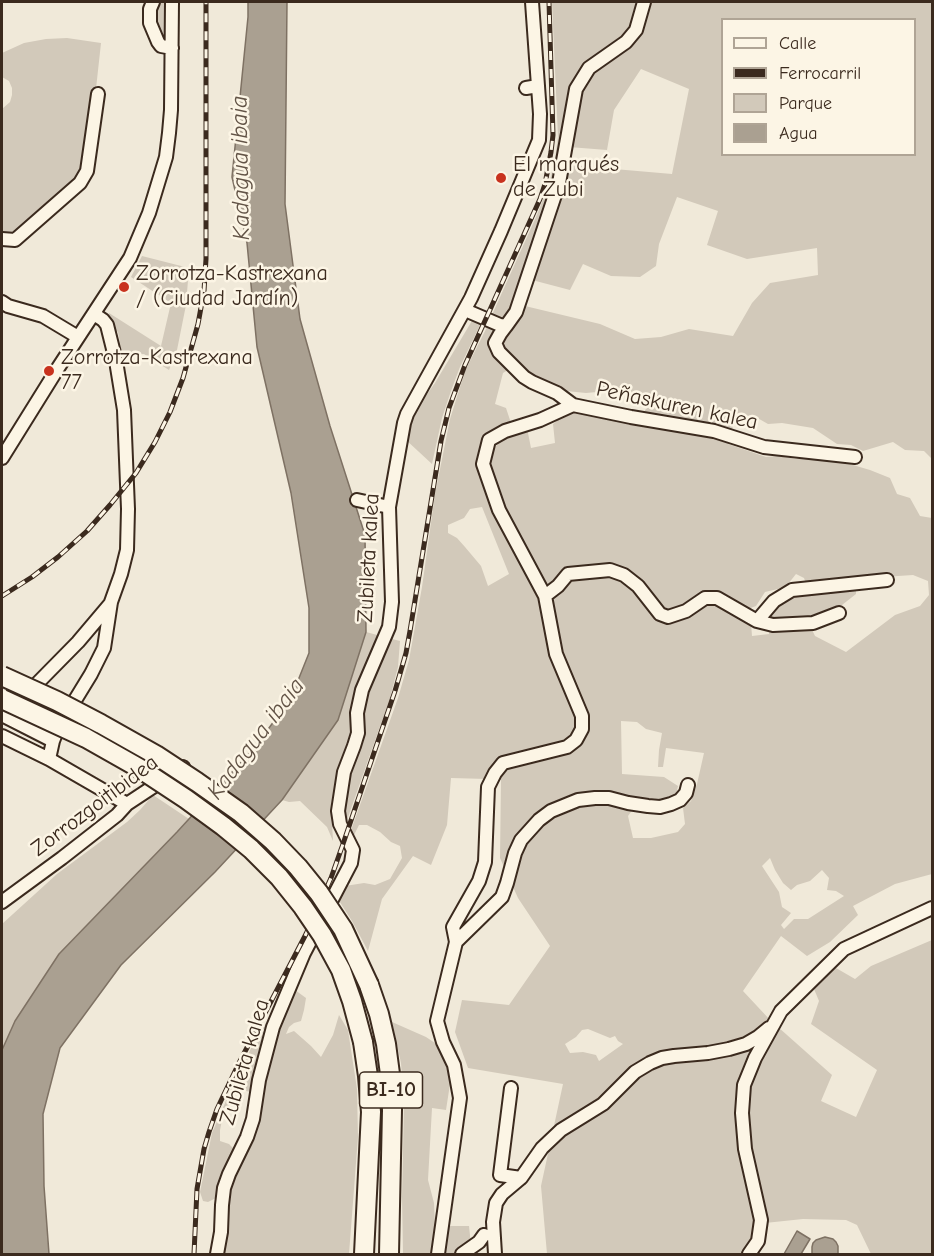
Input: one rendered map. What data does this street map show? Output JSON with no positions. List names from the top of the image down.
{
  "streets": {
    "highway": ["BI-10"],
    "street": ["Peñaskuren kalea", "Zubileta kalea", "Zorrozgoitibidea"]
  },
  "water": ["Kadagua ibaia"],
  "places": ["El marqués de Zubi", "Zorrotza-Kastrexana / (Ciudad Jardín)", "Zorrotza-Kastrexana 77"],
  "legend": [
    "Calle",
    "Ferrocarril",
    "Parque",
    "Agua"
  ]
}
